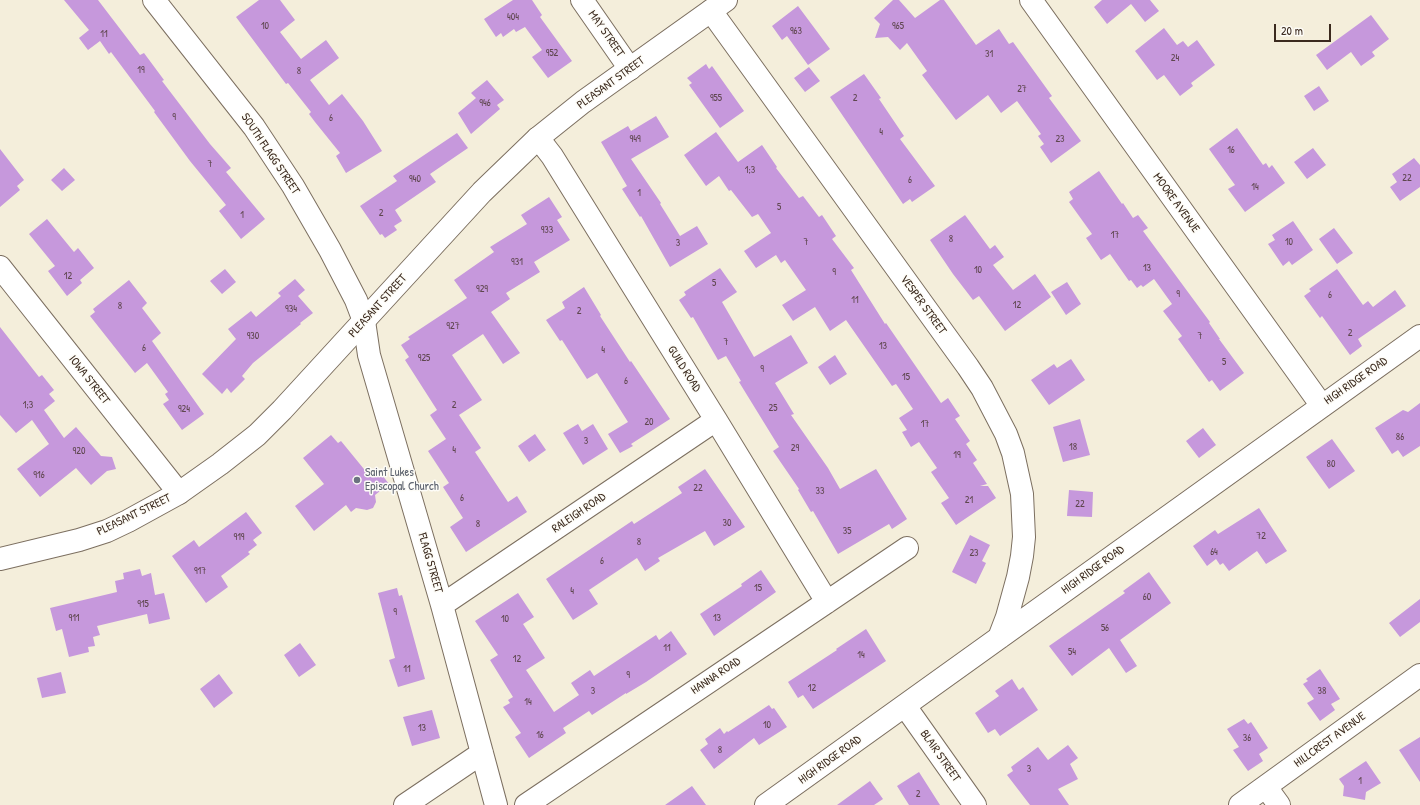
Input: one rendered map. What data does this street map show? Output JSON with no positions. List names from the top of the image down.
{
  "streets": {
    "street": [
      "MAY STREET",
      "PLEASANT STREET",
      "SOUTH FLAGG STREET",
      "MOORE AVENUE",
      "VESPER STREET",
      "GUILD ROAD",
      "IOWA STREET",
      "HIGH RIDGE ROAD",
      "RALEIGH ROAD",
      "FLAGG STREET",
      "HANNA ROAD",
      "HILLCREST AVENUE",
      "BLAIR STREET"
    ]
  },
  "crossings": [
    ["MAY STREET", "PLEASANT STREET"],
    ["PLEASANT STREET", "SOUTH FLAGG STREET"],
    ["PLEASANT STREET", "VESPER STREET"],
    ["PLEASANT STREET", "GUILD ROAD"],
    ["PLEASANT STREET", "IOWA STREET"],
    ["PLEASANT STREET", "FLAGG STREET"],
    ["SOUTH FLAGG STREET", "FLAGG STREET"],
    ["MOORE AVENUE", "HIGH RIDGE ROAD"],
    ["VESPER STREET", "HIGH RIDGE ROAD"],
    ["GUILD ROAD", "RALEIGH ROAD"],
    ["GUILD ROAD", "HANNA ROAD"],
    ["HIGH RIDGE ROAD", "BLAIR STREET"],
    ["RALEIGH ROAD", "FLAGG STREET"]
  ],
  "places": ["Saint Lukes Episcopal Church"],
  "house_numbers": [
    "404",
    "10",
    "965",
    "963",
    "11",
    "952",
    "31",
    "24",
    "19",
    "8",
    "27",
    "955",
    "2",
    "946",
    "9",
    "6",
    "4",
    "949",
    "23",
    "16",
    "7",
    "1;3",
    "22",
    "940",
    "6",
    "14",
    "1",
    "5",
    "2",
    "1",
    "933",
    "17",
    "8",
    "7",
    "10",
    "3",
    "931",
    "13",
    "10",
    "9",
    "12",
    "5",
    "929",
    "9",
    "6",
    "11",
    "12",
    "8",
    "934",
    "2",
    "927",
    "2",
    "930",
    "7",
    "7",
    "13",
    "6",
    "4",
    "925",
    "5",
    "9",
    "15",
    "6",
    "1;3",
    "2",
    "25",
    "924",
    "20",
    "17",
    "86",
    "3",
    "18",
    "29",
    "4",
    "920",
    "19",
    "80",
    "916",
    "22",
    "33",
    "6",
    "21",
    "22",
    "30",
    "8",
    "35",
    "72",
    "919",
    "8",
    "64",
    "23",
    "6",
    "917",
    "15",
    "4",
    "60",
    "915",
    "9",
    "911",
    "13",
    "10",
    "56",
    "11",
    "54",
    "14",
    "12",
    "11",
    "9",
    "12",
    "3",
    "38",
    "14",
    "10",
    "13",
    "16",
    "36",
    "8",
    "3",
    "1",
    "2"
  ],
  "scale_bar": "20 m"
}
